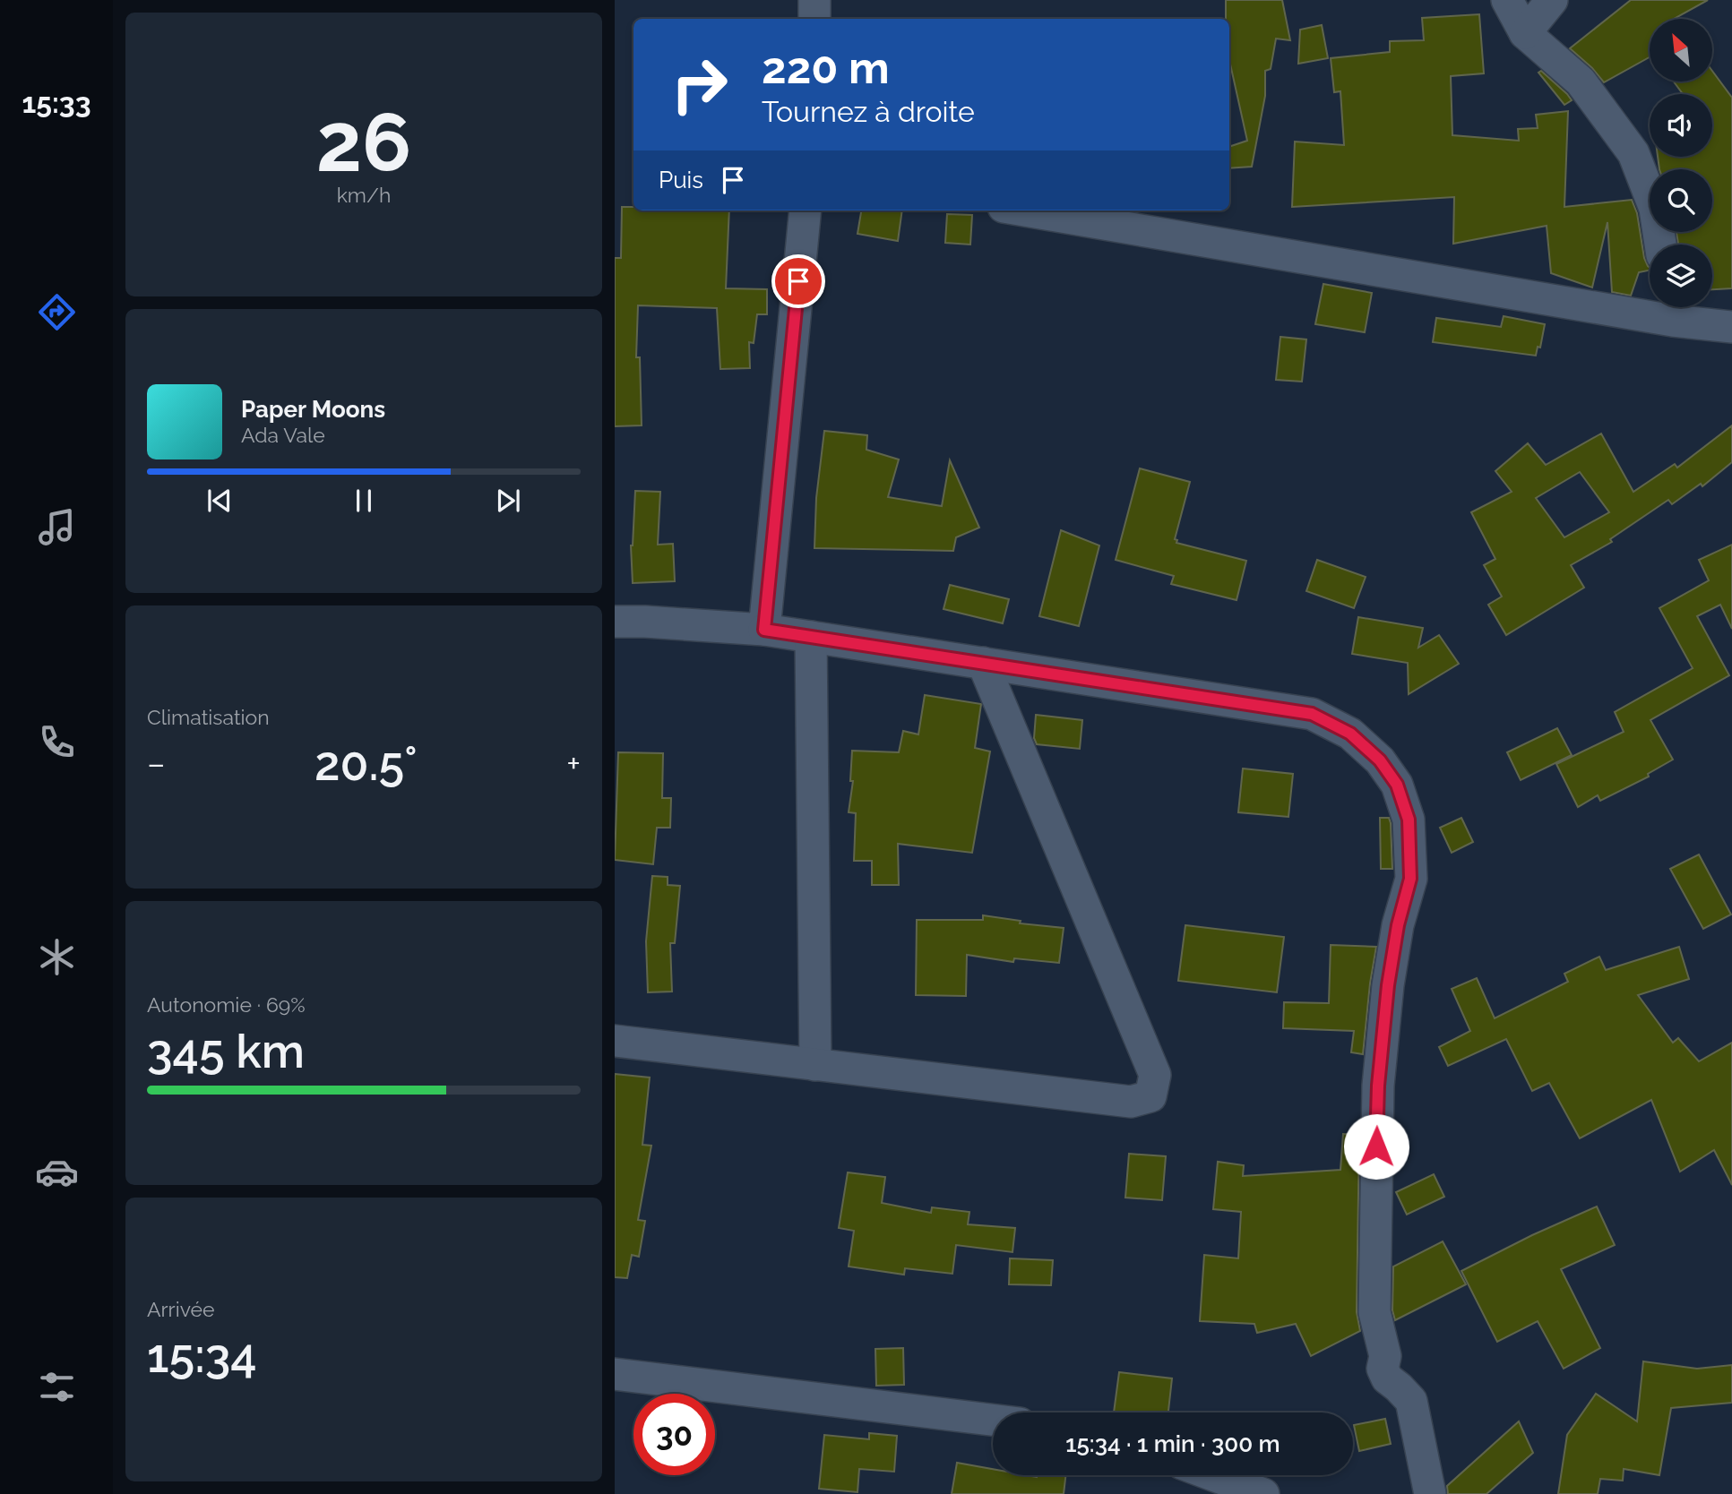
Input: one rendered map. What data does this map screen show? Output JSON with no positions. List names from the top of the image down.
{
  "north": "top left",
  "page": {
    "tabs": "15:33",
    "tile": [
      ["26", "km/h"],
      "Climatisation",
      ["Autonomie · 69%", "345 km"],
      ["Arrivée", "15:34"]
    ],
    "turn": ["220 m", "Tournez à droite"],
    "then": "Puis",
    "song": ["Paper Moons", "Ada Vale"],
    "heat": ["−", "20.5°", "+"],
    "limit": "30",
    "trip": "15:34 · 1 min · 300 m"
  }
}
